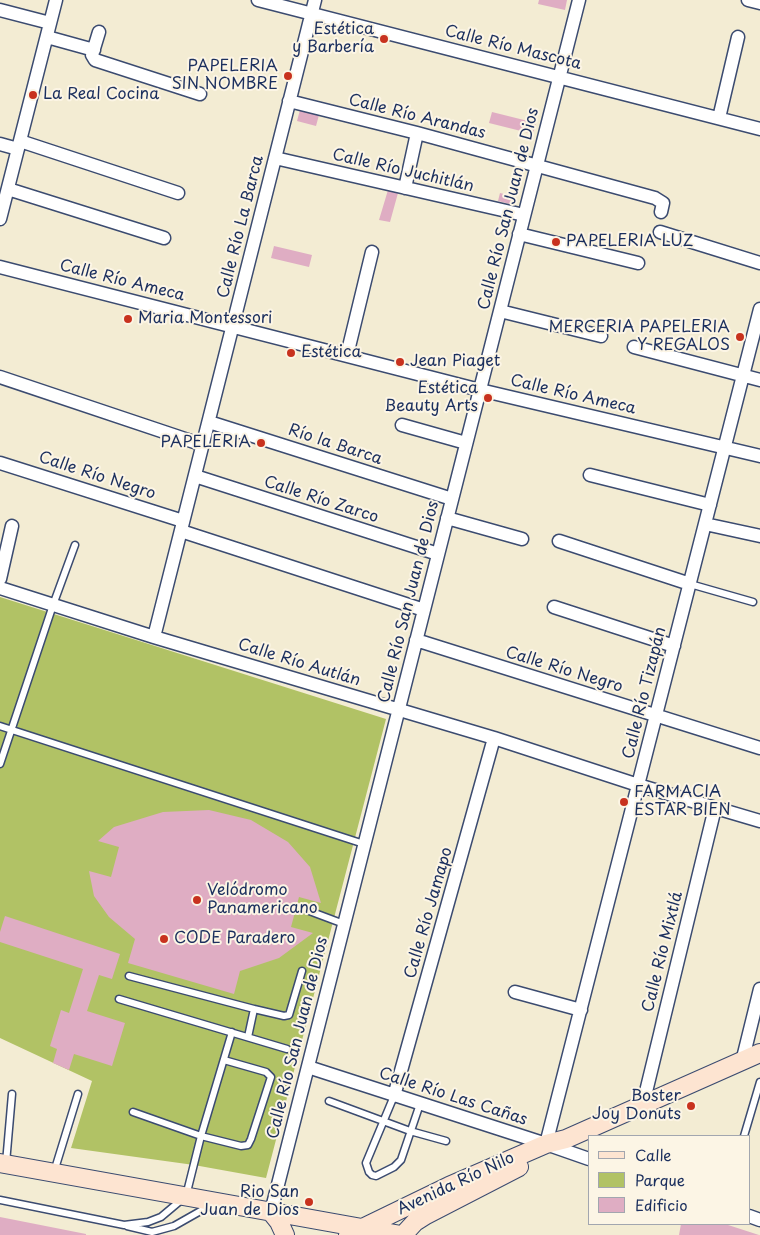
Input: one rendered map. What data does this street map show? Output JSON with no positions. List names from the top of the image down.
{
  "streets": {
    "street": [
      "Calle Río Mascota",
      "Calle Río Arandas",
      "Calle Río Juchitlán",
      "Calle Río San Juan de Dios",
      "Calle Río La Barca",
      "Calle Río Ameca",
      "Río la Barca",
      "Calle Río Negro",
      "Calle Río Zarco",
      "Calle Río Autlán",
      "Calle Río Tizapán",
      "Calle Río Jamapo",
      "Calle Río Mixtlá",
      "Calle Río Las Cañas",
      "Avenida Río Nilo"
    ]
  },
  "crossings": [
    ["Calle Río Mascota", "Calle Río San Juan de Dios"],
    ["Calle Río Mascota", "Calle Río La Barca"],
    ["Calle Río Arandas", "Calle Río San Juan de Dios"],
    ["Calle Río Arandas", "Calle Río La Barca"],
    ["Calle Río Juchitlán", "Calle Río San Juan de Dios"],
    ["Calle Río Juchitlán", "Calle Río La Barca"],
    ["Calle Río San Juan de Dios", "Calle Río Ameca"],
    ["Calle Río San Juan de Dios", "Río la Barca"],
    ["Calle Río San Juan de Dios", "Calle Río Negro"],
    ["Calle Río San Juan de Dios", "Calle Río Zarco"],
    ["Calle Río San Juan de Dios", "Calle Río Autlán"],
    ["Calle Río San Juan de Dios", "Calle Río Las Cañas"],
    ["Calle Río La Barca", "Calle Río Ameca"],
    ["Calle Río La Barca", "Río la Barca"],
    ["Calle Río La Barca", "Calle Río Negro"],
    ["Calle Río La Barca", "Calle Río Zarco"],
    ["Calle Río La Barca", "Calle Río Autlán"],
    ["Calle Río Ameca", "Calle Río Tizapán"],
    ["Calle Río Negro", "Calle Río Tizapán"],
    ["Calle Río Autlán", "Calle Río Tizapán"],
    ["Calle Río Autlán", "Calle Río Jamapo"],
    ["Calle Río Autlán", "Calle Río Mixtlá"],
    ["Calle Río Tizapán", "Calle Río Las Cañas"],
    ["Calle Río Tizapán", "Avenida Río Nilo"],
    ["Calle Río Jamapo", "Calle Río Las Cañas"],
    ["Calle Río Mixtlá", "Avenida Río Nilo"],
    ["Calle Río Las Cañas", "Avenida Río Nilo"]
  ],
  "places": [
    "Estética y Barbería",
    "PAPELERIA SIN NOMBRE",
    "La Real Cocina",
    "PAPELERIA LUZ",
    "Maria Montessori",
    "MERCERIA PAPELERIA Y REGALOS",
    "Estética",
    "Jean Piaget",
    "Estética Beauty Arts",
    "PAPELERIA",
    "FARMACIA ESTAR BIEN",
    "Velódromo Panamericano",
    "CODE Paradero",
    "Boster Joy Donuts",
    "Rio San Juan de Dios"
  ],
  "legend": ["Calle", "Parque", "Edificio"]
}
